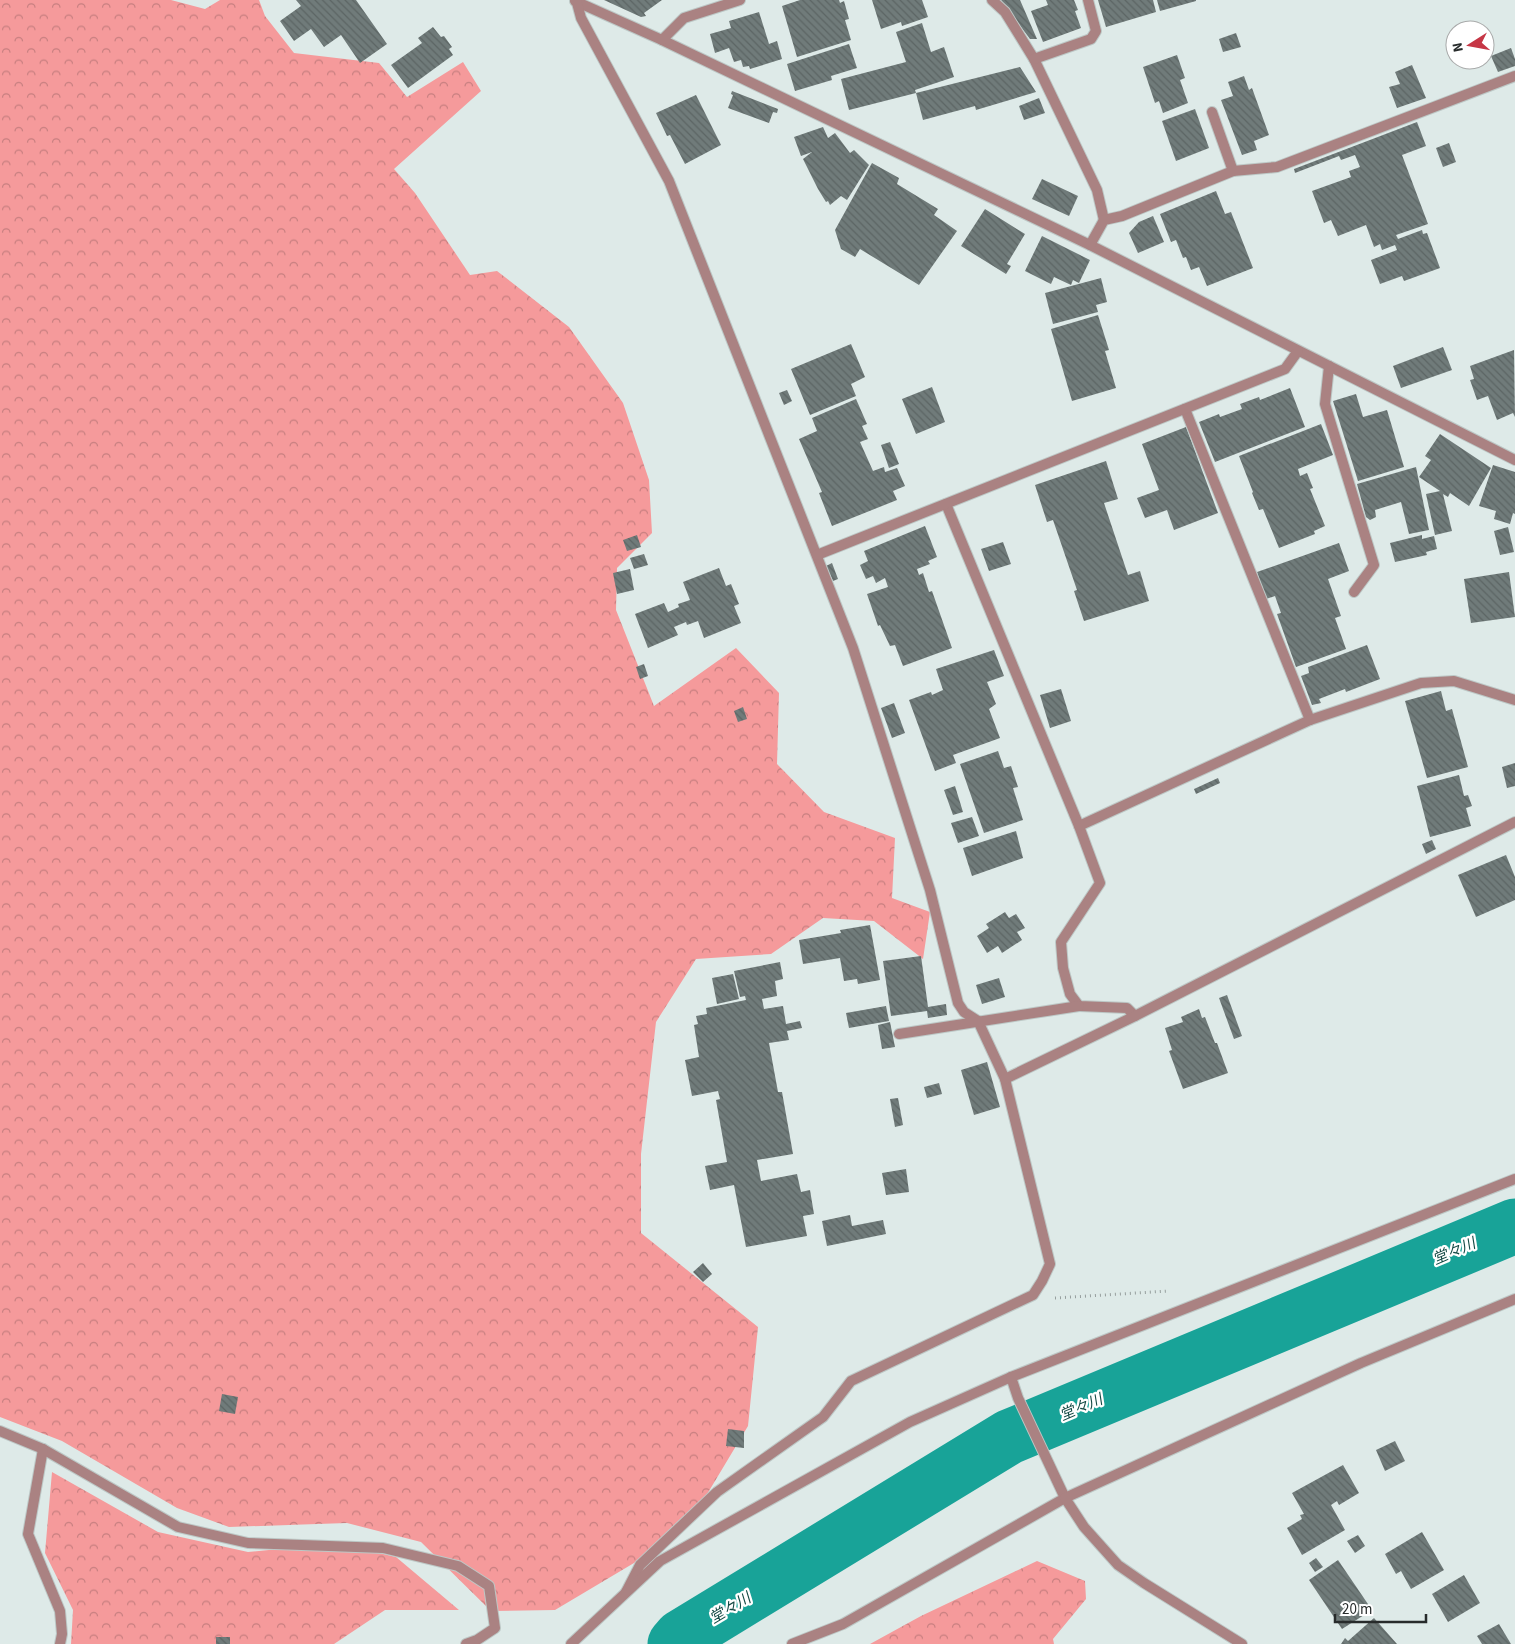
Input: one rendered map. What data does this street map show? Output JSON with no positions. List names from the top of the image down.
{
  "water": ["堂々川"],
  "scale_bar": "20 m",
  "north": "left"
}
